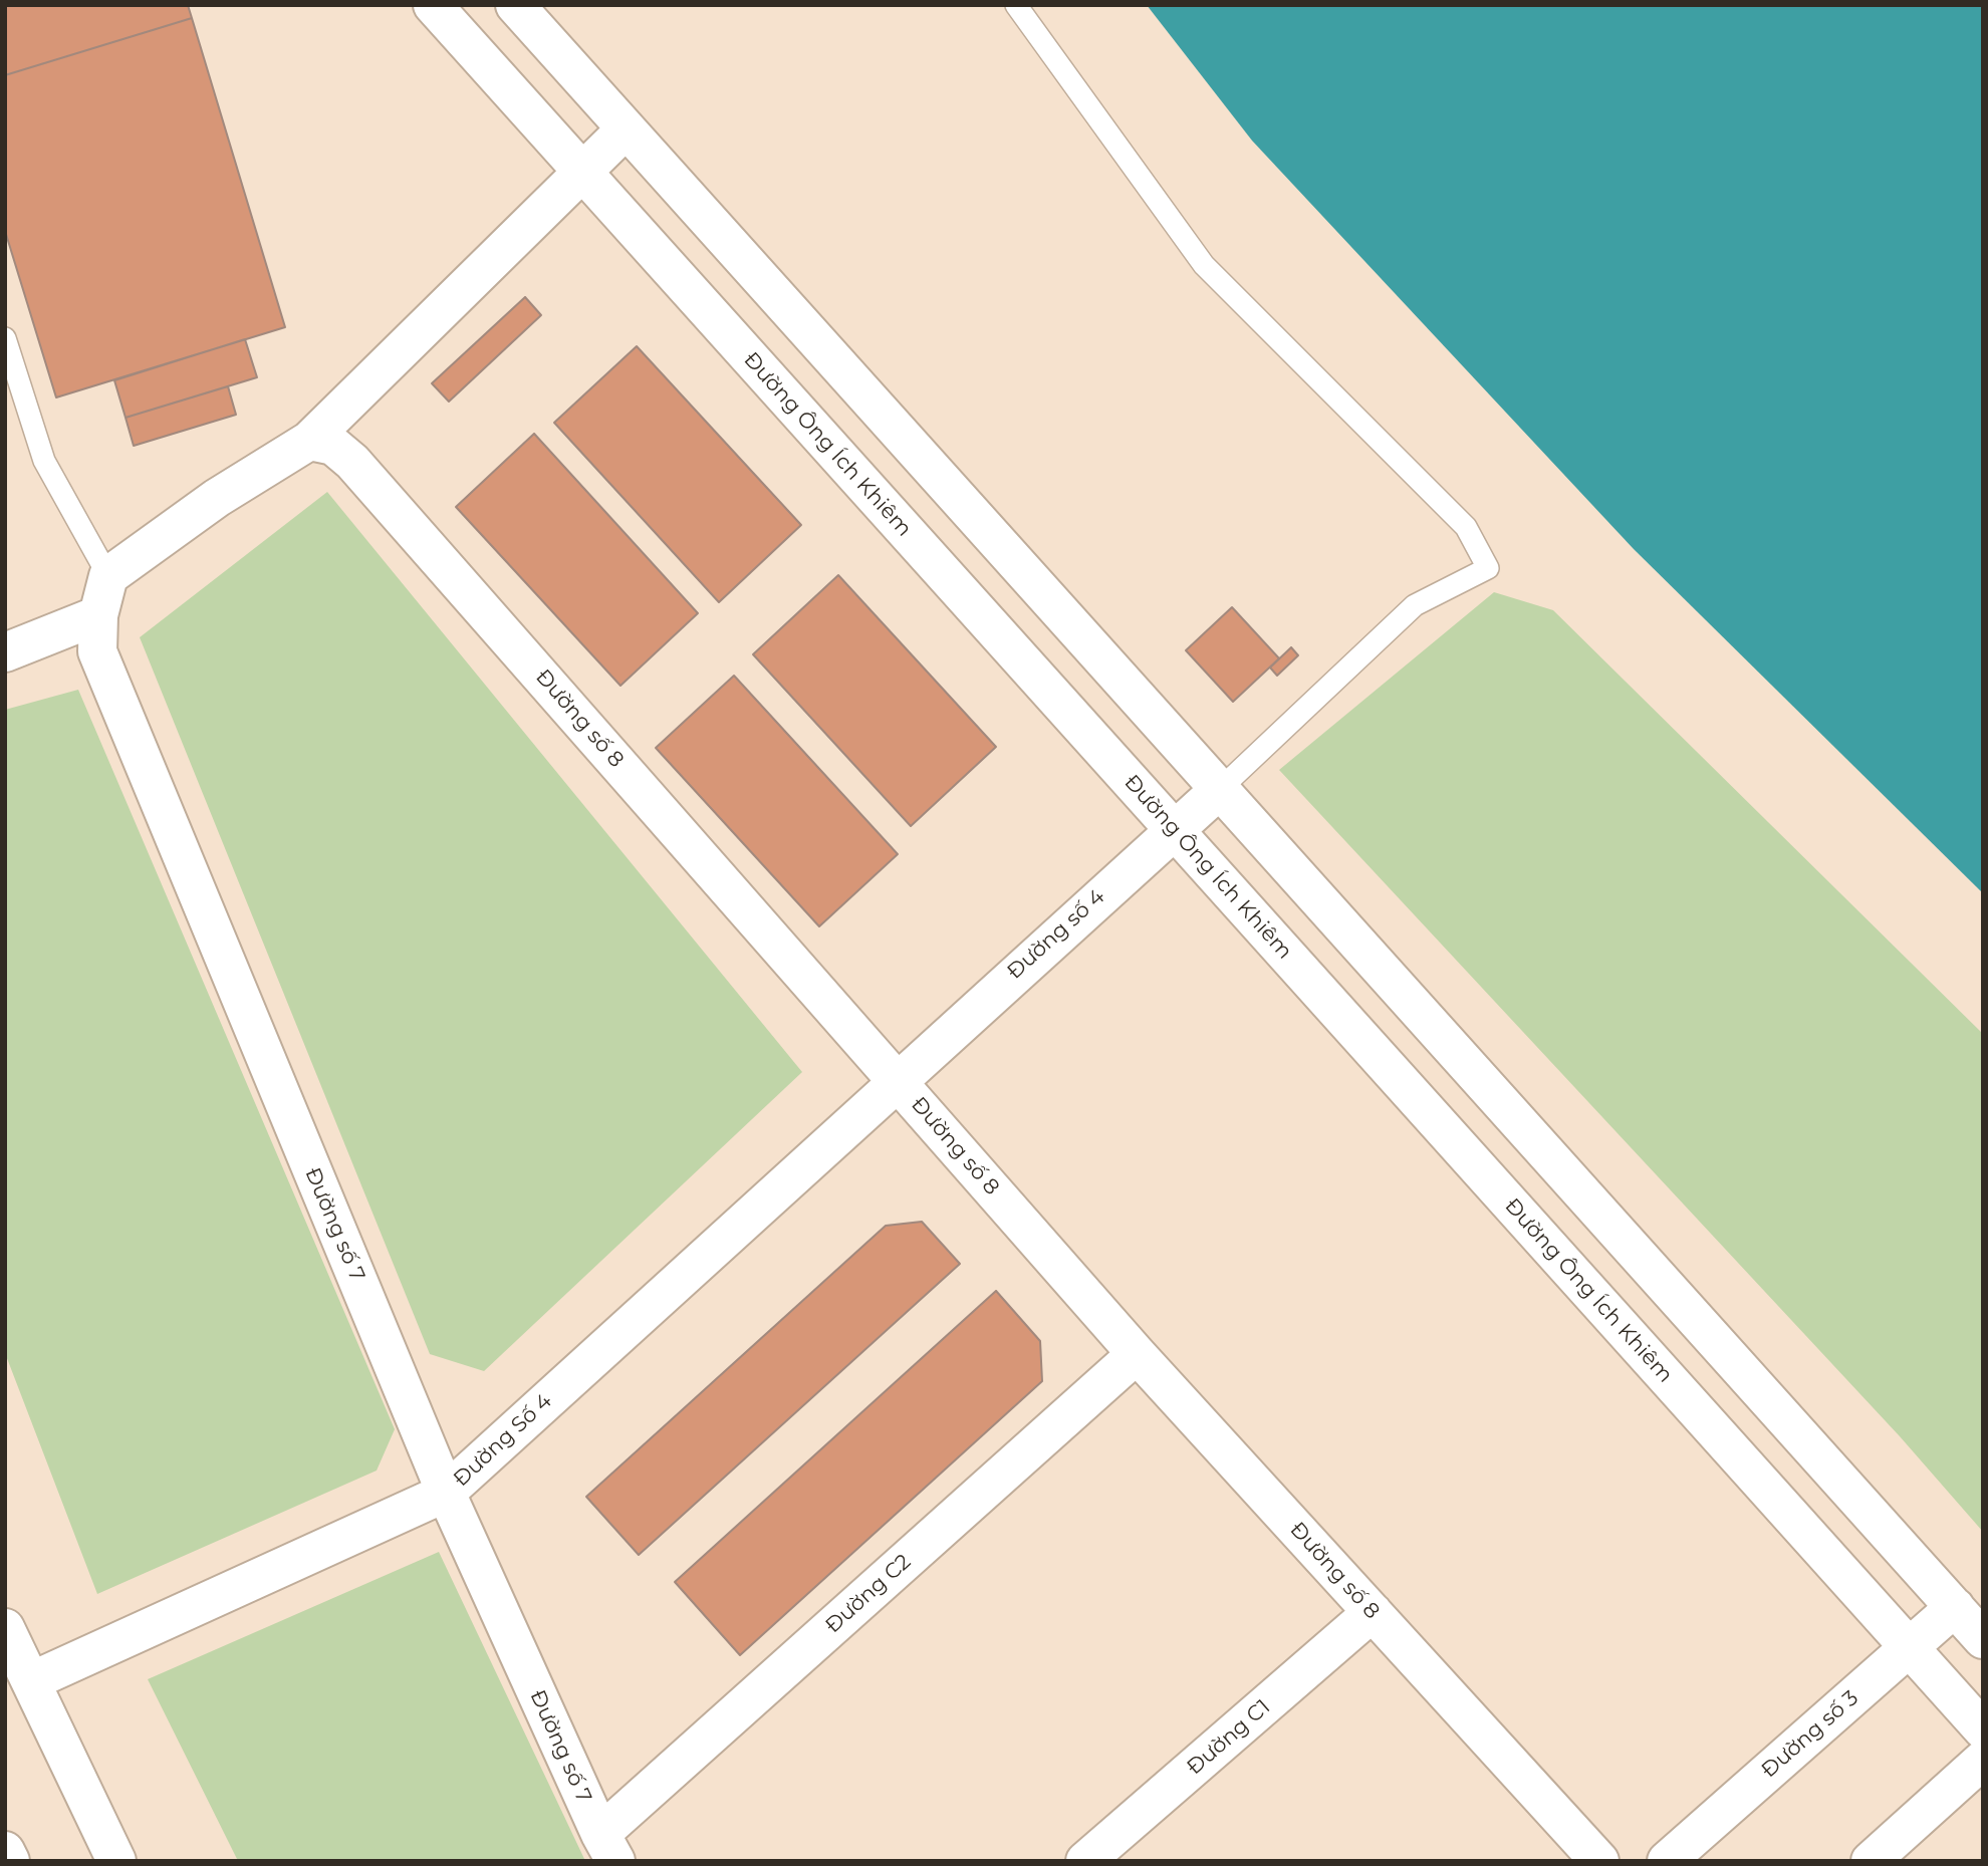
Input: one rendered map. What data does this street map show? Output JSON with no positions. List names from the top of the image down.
{
  "streets": {
    "street": [
      "Đường Ông Ích Khiêm",
      "Đường số 8",
      "Đường số 4",
      "Đường số 7",
      "Đường Số 4",
      "Đường C2",
      "Đường số 3",
      "Đường C1"
    ]
  },
  "crossings": [
    ["Đường Ông Ích Khiêm", "Đường số 4"],
    ["Đường Ông Ích Khiêm", "Đường số 3"],
    ["Đường số 8", "Đường số 4"],
    ["Đường số 8", "Đường Số 4"],
    ["Đường số 8", "Đường C2"],
    ["Đường số 8", "Đường C1"],
    ["Đường số 4", "Đường Số 4"],
    ["Đường số 7", "Đường Số 4"],
    ["Đường số 7", "Đường C2"]
  ]
}
